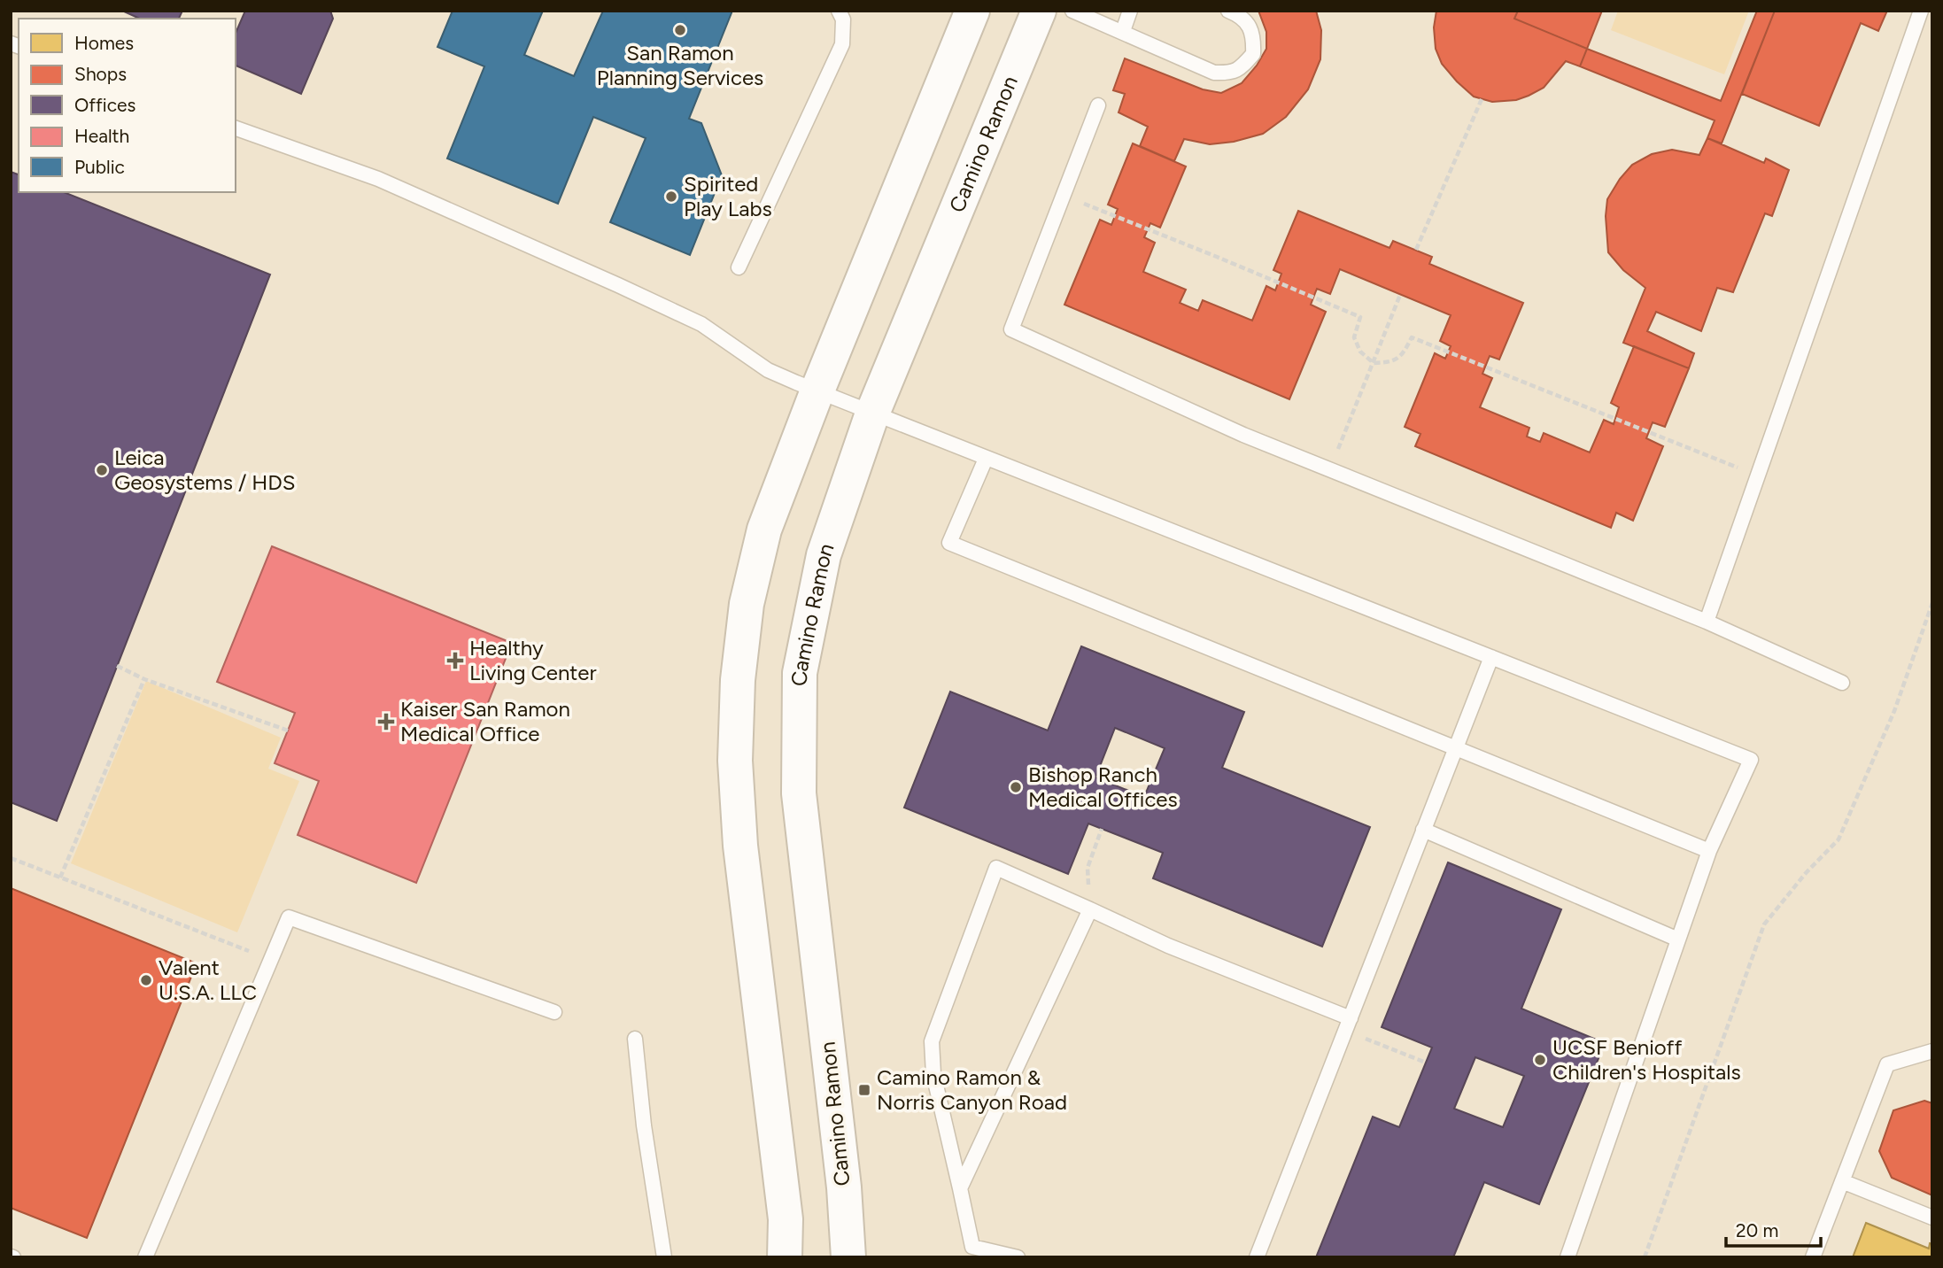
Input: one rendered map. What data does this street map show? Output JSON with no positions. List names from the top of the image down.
{
  "streets": {
    "street": ["Camino Ramon"]
  },
  "places": {
    "other": [
      "San Ramon Planning Services",
      "Spirited Play Labs",
      "Leica Geosystems / HDS",
      "Bishop Ranch Medical Offices",
      "Valent U.S.A. LLC",
      "UCSF Benioff Children's Hospitals"
    ],
    "health": ["Healthy Living Center", "Kaiser San Ramon Medical Office"],
    "transit": ["Camino Ramon & Norris Canyon Road"]
  },
  "legend": [
    "Homes",
    "Shops",
    "Offices",
    "Health",
    "Public"
  ],
  "scale_bar": "20 m"
}
